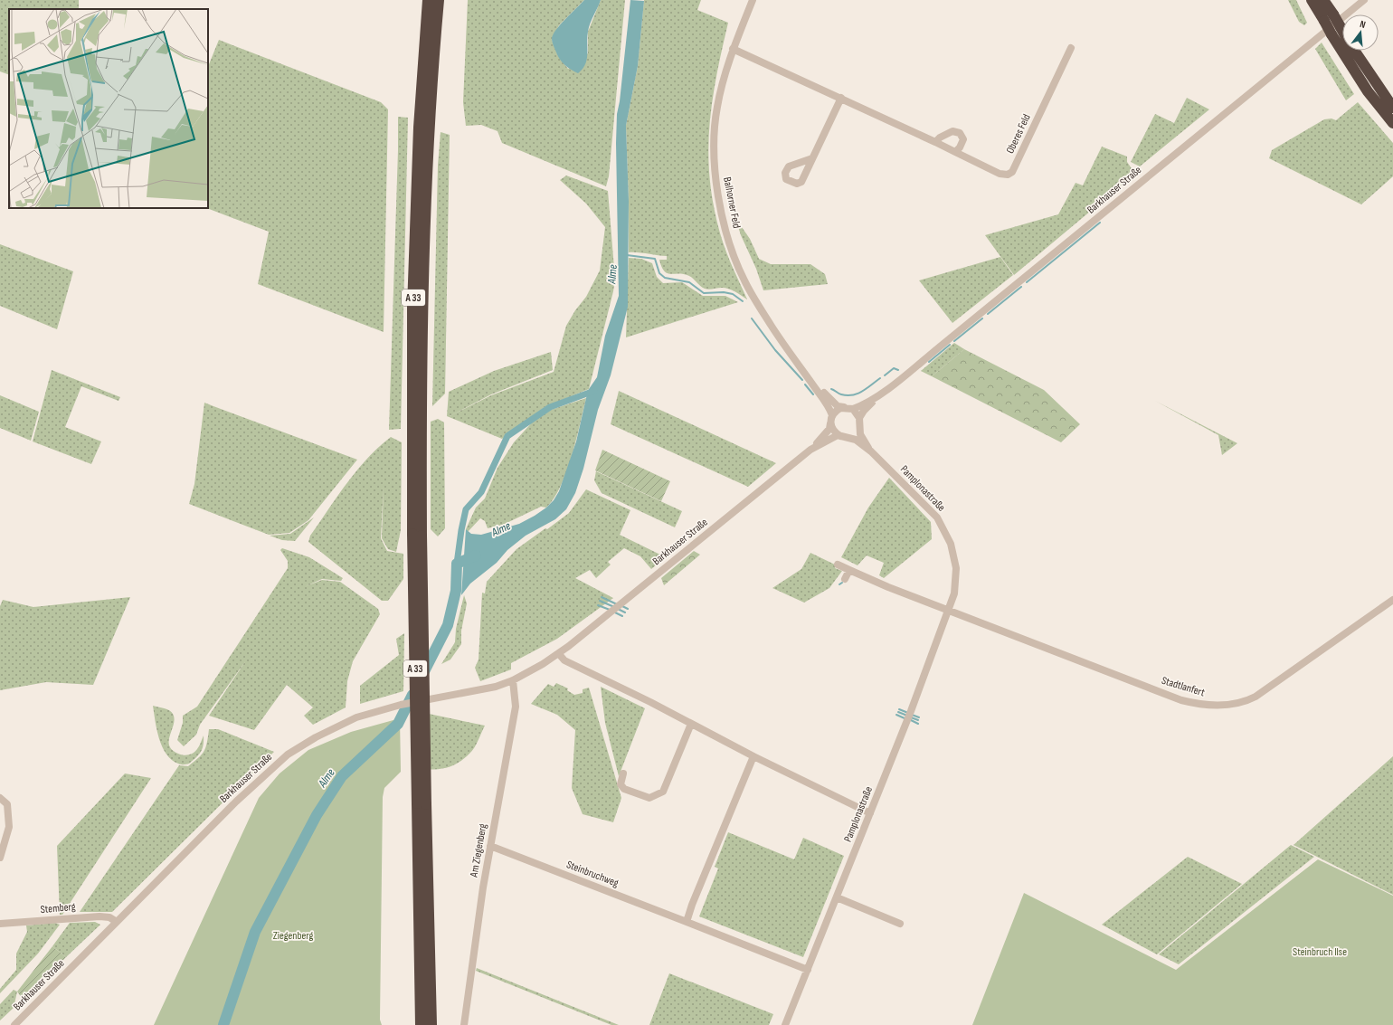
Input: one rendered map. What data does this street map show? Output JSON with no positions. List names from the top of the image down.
{
  "streets": {
    "highway": ["A 33"],
    "street": [
      "Oberes Feld",
      "Barkhauser Straße",
      "Balhorner Feld",
      "Pamplonastraße",
      "Stadtlanfert",
      "Am Ziegenberg",
      "Steinbruchweg",
      "Stemberg"
    ]
  },
  "crossings": [
    ["Oberes Feld", "Balhorner Feld"],
    ["Barkhauser Straße", "Balhorner Feld"],
    ["Barkhauser Straße", "Am Ziegenberg"],
    ["Barkhauser Straße", "Stemberg"],
    ["Pamplonastraße", "Stadtlanfert"],
    ["Pamplonastraße", "Steinbruchweg"],
    ["Am Ziegenberg", "Steinbruchweg"]
  ],
  "water": ["Alme"],
  "parks": ["Ziegenberg", "Steinbruch Ilse"],
  "north": "top"
}
